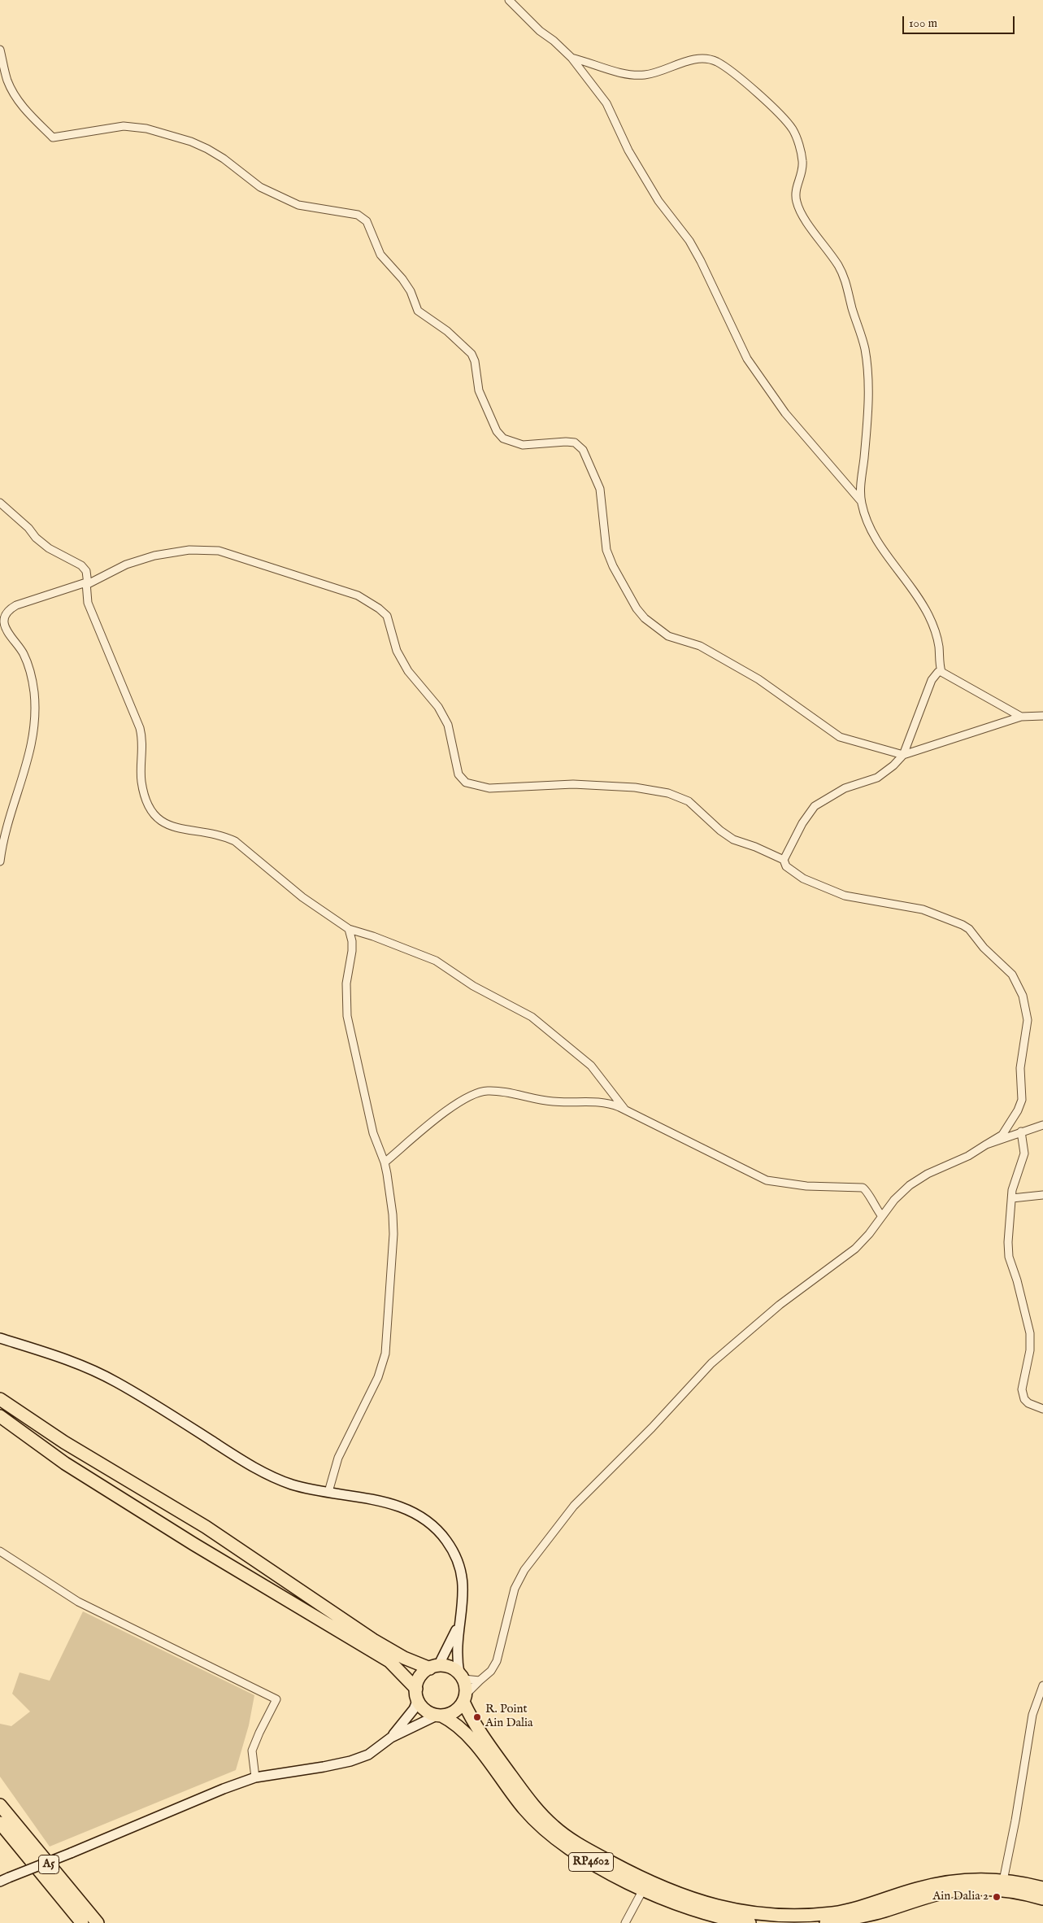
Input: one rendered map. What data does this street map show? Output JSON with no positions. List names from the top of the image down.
{
  "streets": {
    "highway": ["RP4602", "A5"]
  },
  "places": ["R. Point Ain Dalia", "Ain Dalia 2"],
  "scale_bar": "100 m"
}
